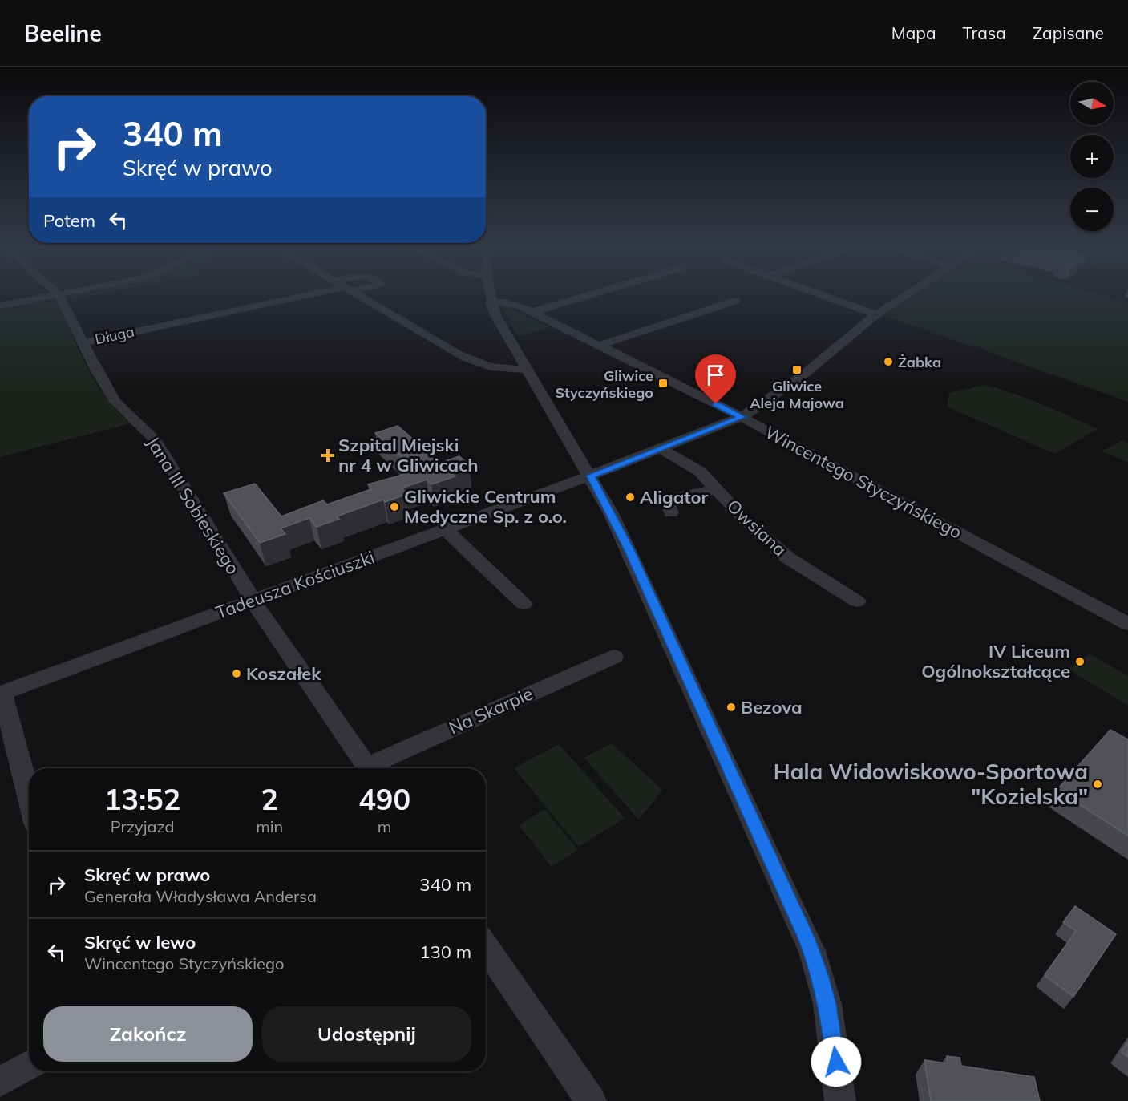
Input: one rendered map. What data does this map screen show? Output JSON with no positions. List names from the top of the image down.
{
  "streets": {
    "street": [
      "Długa",
      "Wincentego Styczyńskiego",
      "Jana III Sobieskiego",
      "Owsiana",
      "Tadeusza Kościuszki",
      "Na Skarpie"
    ]
  },
  "crossings": [
    ["Długa", "Jana III Sobieskiego"],
    ["Wincentego Styczyńskiego", "Tadeusza Kościuszki"],
    ["Jana III Sobieskiego", "Tadeusza Kościuszki"],
    ["Owsiana", "Tadeusza Kościuszki"]
  ],
  "places": {
    "other": [
      "Żabka",
      "Aligator",
      "Gliwickie Centrum Medyczne Sp. z o.o.",
      "IV Liceum Ogólnokształcące",
      "Koszałek",
      "Bezova",
      "Hala Widowiskowo-Sportowa \"Kozielska\""
    ],
    "transit": ["Gliwice Aleja Majowa", "Gliwice Styczyńskiego"],
    "health": ["Szpital Miejski nr 4 w Gliwicach"]
  },
  "north": "right",
  "page": {
    "header": "Beeline",
    "nav": ["Mapa", "Trasa", "Zapisane"],
    "map_buttons": ["+", "−"],
    "turn": ["340 m", "Skręć w prawo"],
    "then": "Potem",
    "eta": [
      "13:52",
      "Przyjazd",
      "2",
      "min",
      "490",
      "m"
    ],
    "list": [
      {
        "name": "Skręć w prawo",
        "note": "Generała Władysława Andersa",
        "value": "340 m"
      },
      {
        "name": "Skręć w lewo",
        "note": "Wincentego Styczyńskiego",
        "value": "130 m"
      }
    ],
    "buttons": ["Zakończ", "Udostępnij"]
  }
}
